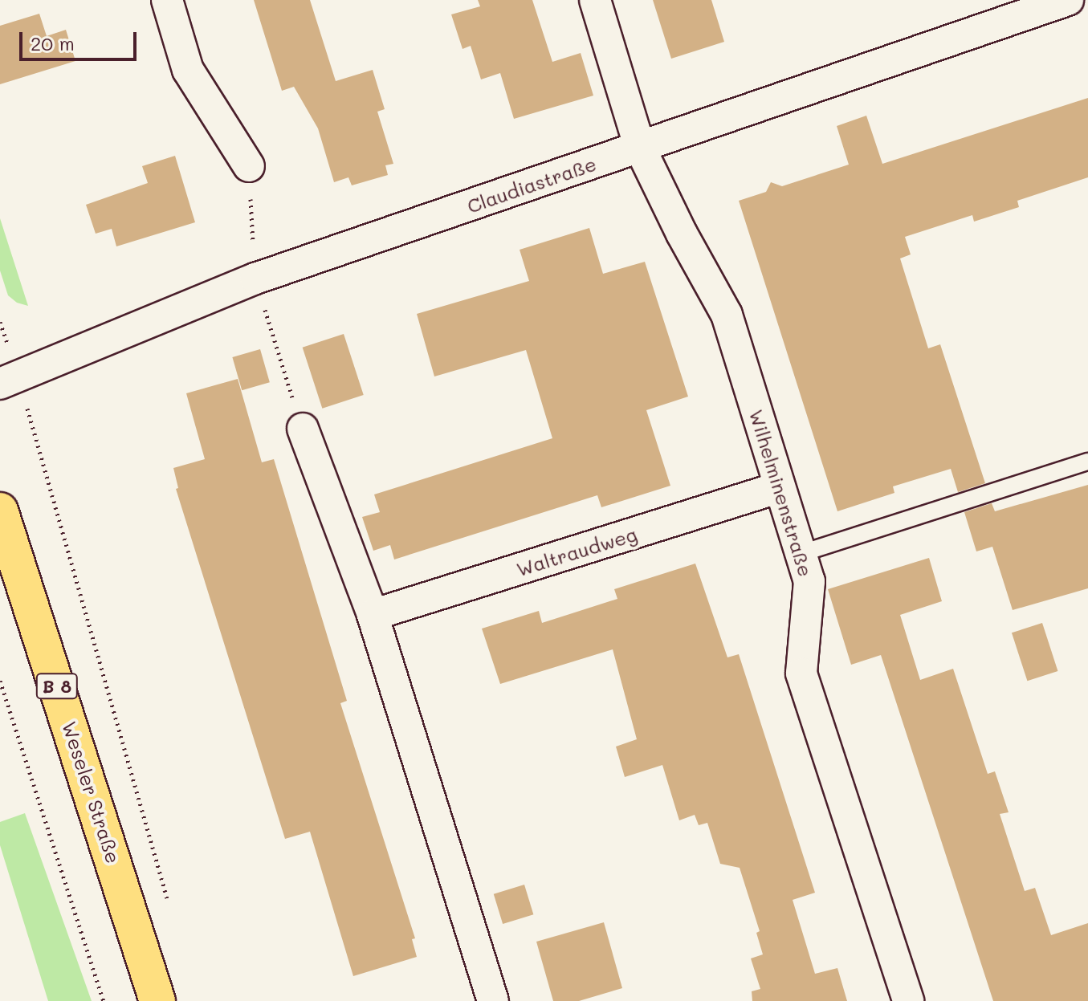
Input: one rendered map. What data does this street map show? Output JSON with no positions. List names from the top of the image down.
{
  "streets": {
    "main road": ["B 8", "Weseler Straße"],
    "street": ["Claudiastraße", "Wilhelminenstraße", "Waltraudweg"]
  },
  "crossings": [
    ["Claudiastraße", "Wilhelminenstraße"],
    ["Wilhelminenstraße", "Waltraudweg"]
  ],
  "scale_bar": "20 m"
}
